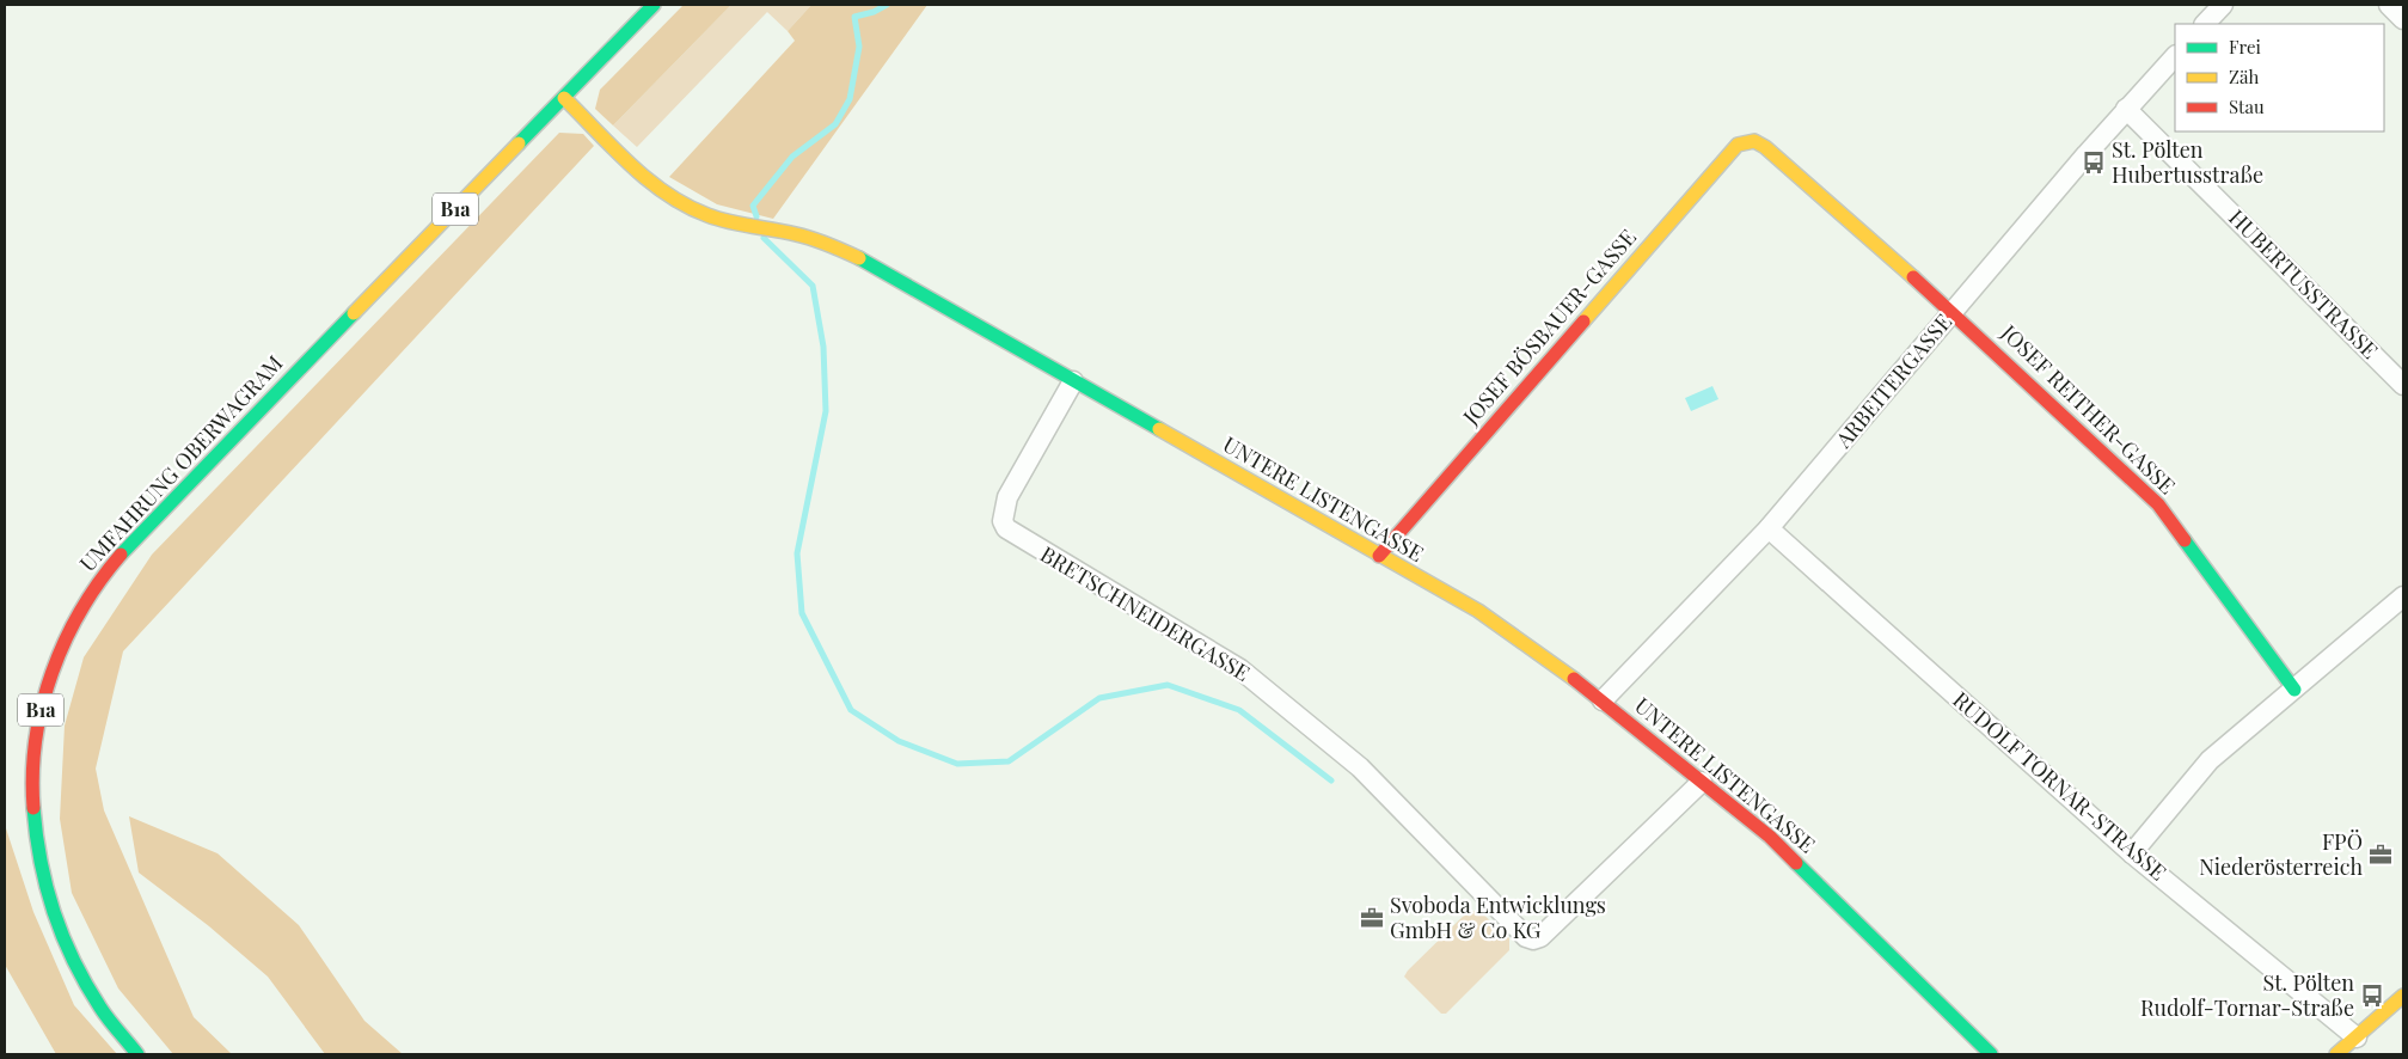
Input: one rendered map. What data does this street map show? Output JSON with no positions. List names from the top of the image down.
{
  "streets": {
    "street": [
      "B1a",
      "HUBERTUSSTRASSE",
      "JOSEF BÖSBAUER-GASSE",
      "ARBEITERGASSE",
      "JOSEF REITHER-GASSE",
      "UMFAHRUNG OBERWAGRAM",
      "UNTERE LISTENGASSE",
      "BRETSCHNEIDERGASSE",
      "RUDOLF TORNAR-STRASSE"
    ]
  },
  "crossings": [
    ["HUBERTUSSTRASSE", "ARBEITERGASSE"],
    ["JOSEF BÖSBAUER-GASSE", "JOSEF REITHER-GASSE"],
    ["JOSEF BÖSBAUER-GASSE", "UNTERE LISTENGASSE"],
    ["ARBEITERGASSE", "JOSEF REITHER-GASSE"],
    ["ARBEITERGASSE", "UNTERE LISTENGASSE"],
    ["ARBEITERGASSE", "RUDOLF TORNAR-STRASSE"],
    ["UMFAHRUNG OBERWAGRAM", "UNTERE LISTENGASSE"],
    ["UNTERE LISTENGASSE", "BRETSCHNEIDERGASSE"]
  ],
  "places": {
    "bus stop": ["St. Pölten Hubertusstraße", "St. Pölten Rudolf-Tornar-Straße"],
    "office": ["FPÖ Niederösterreich", "Svoboda Entwicklungs GmbH & Co KG"]
  },
  "legend": ["Frei", "Zäh", "Stau"]
}
